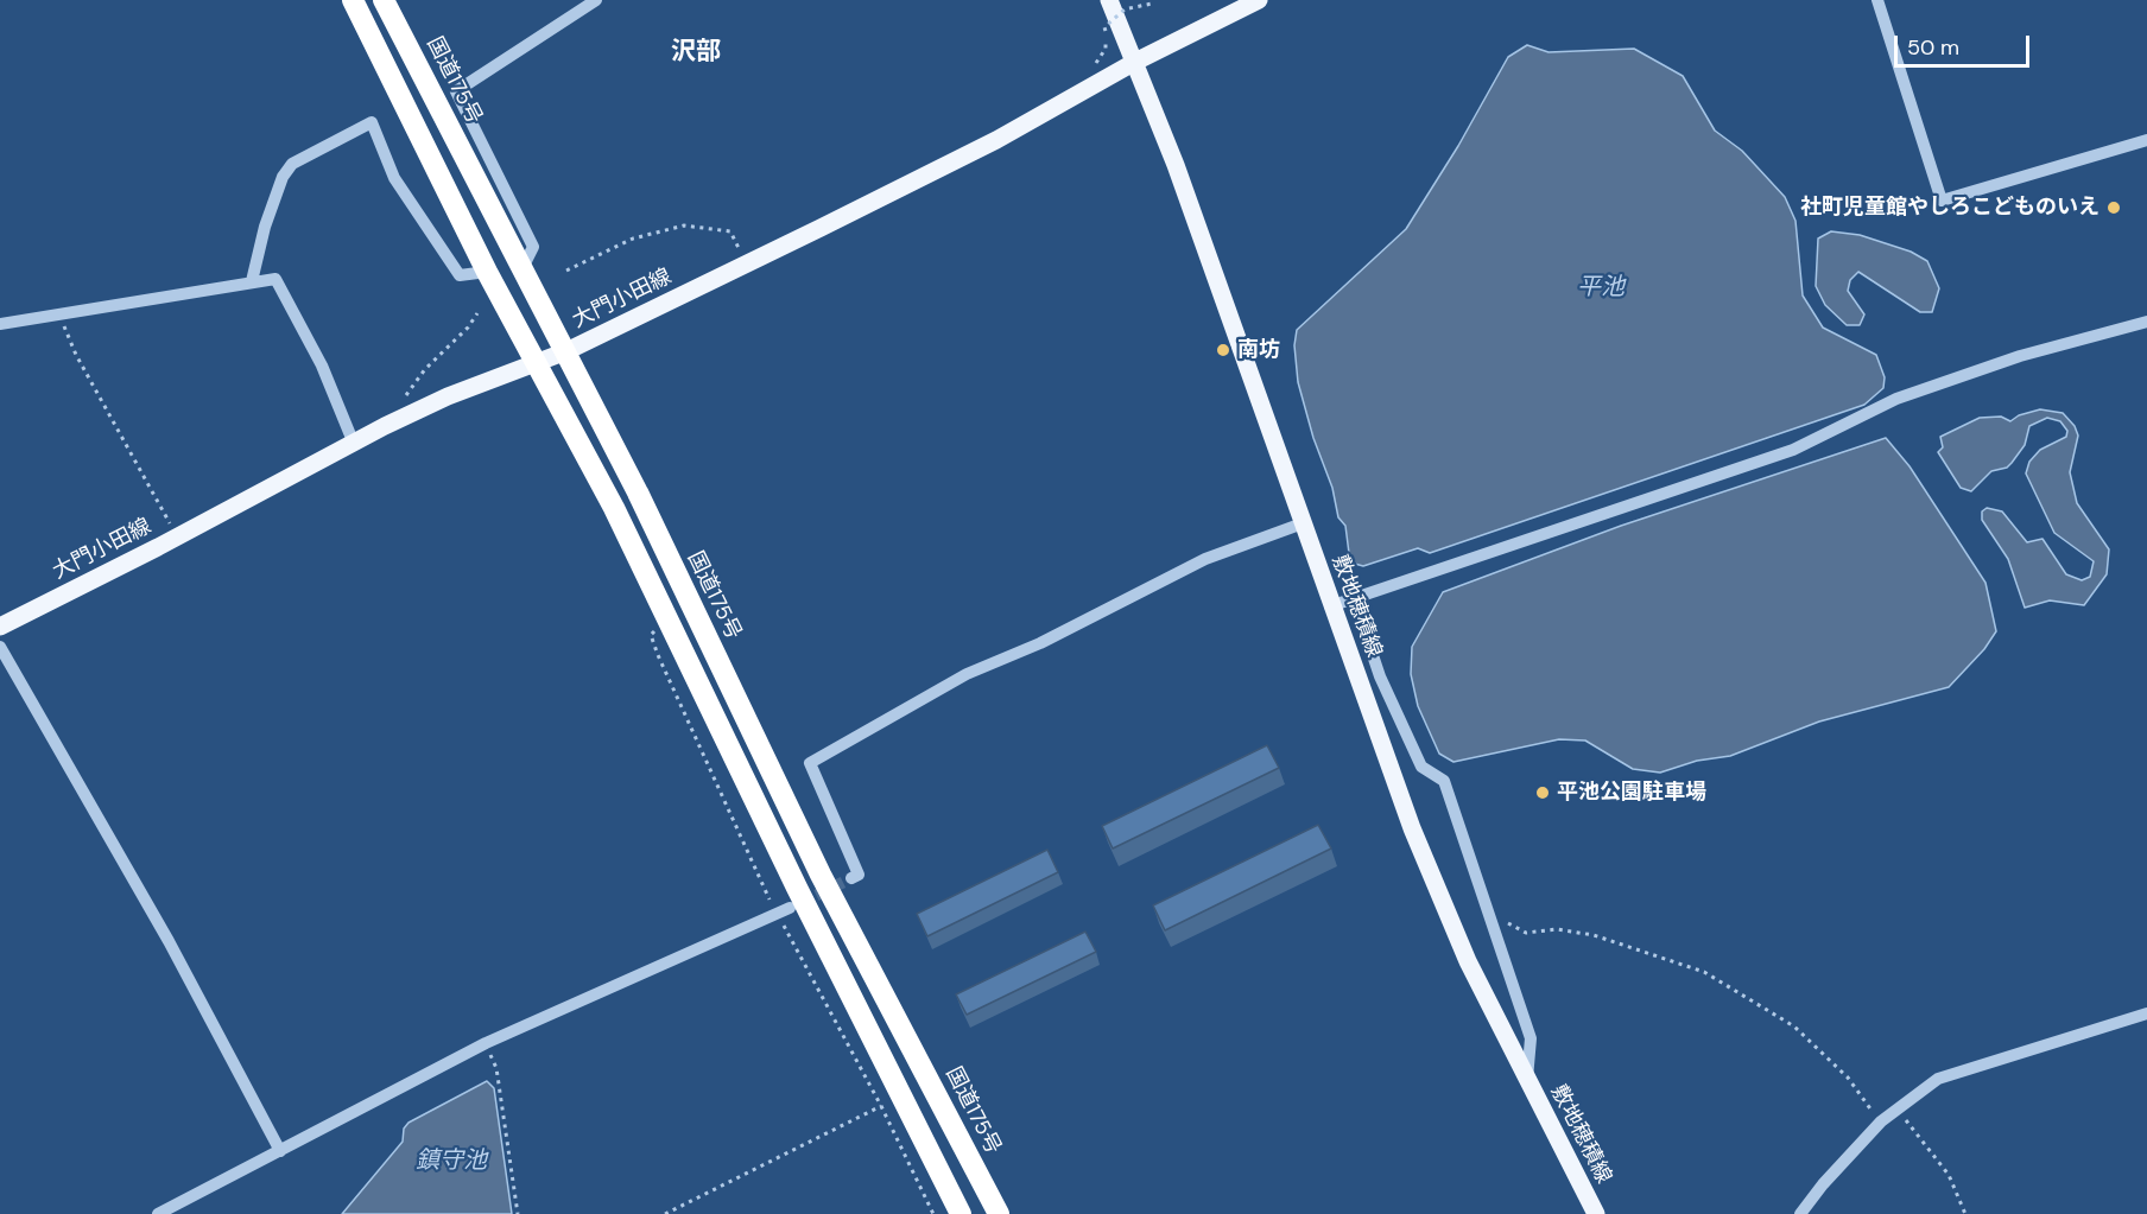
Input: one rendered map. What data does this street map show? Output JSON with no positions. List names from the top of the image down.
{
  "streets": {
    "highway": ["国道175号"],
    "main road": ["大門小田線", "敷地穂積線"]
  },
  "crossings": [
    ["国道175号", "大門小田線"],
    ["大門小田線", "敷地穂積線"]
  ],
  "districts": ["沢部"],
  "water": ["平池", "鎮守池"],
  "places": ["社町児童館やしろこどものいえ", "南坊", "平池公園駐車場"],
  "scale_bar": "50 m"
}
